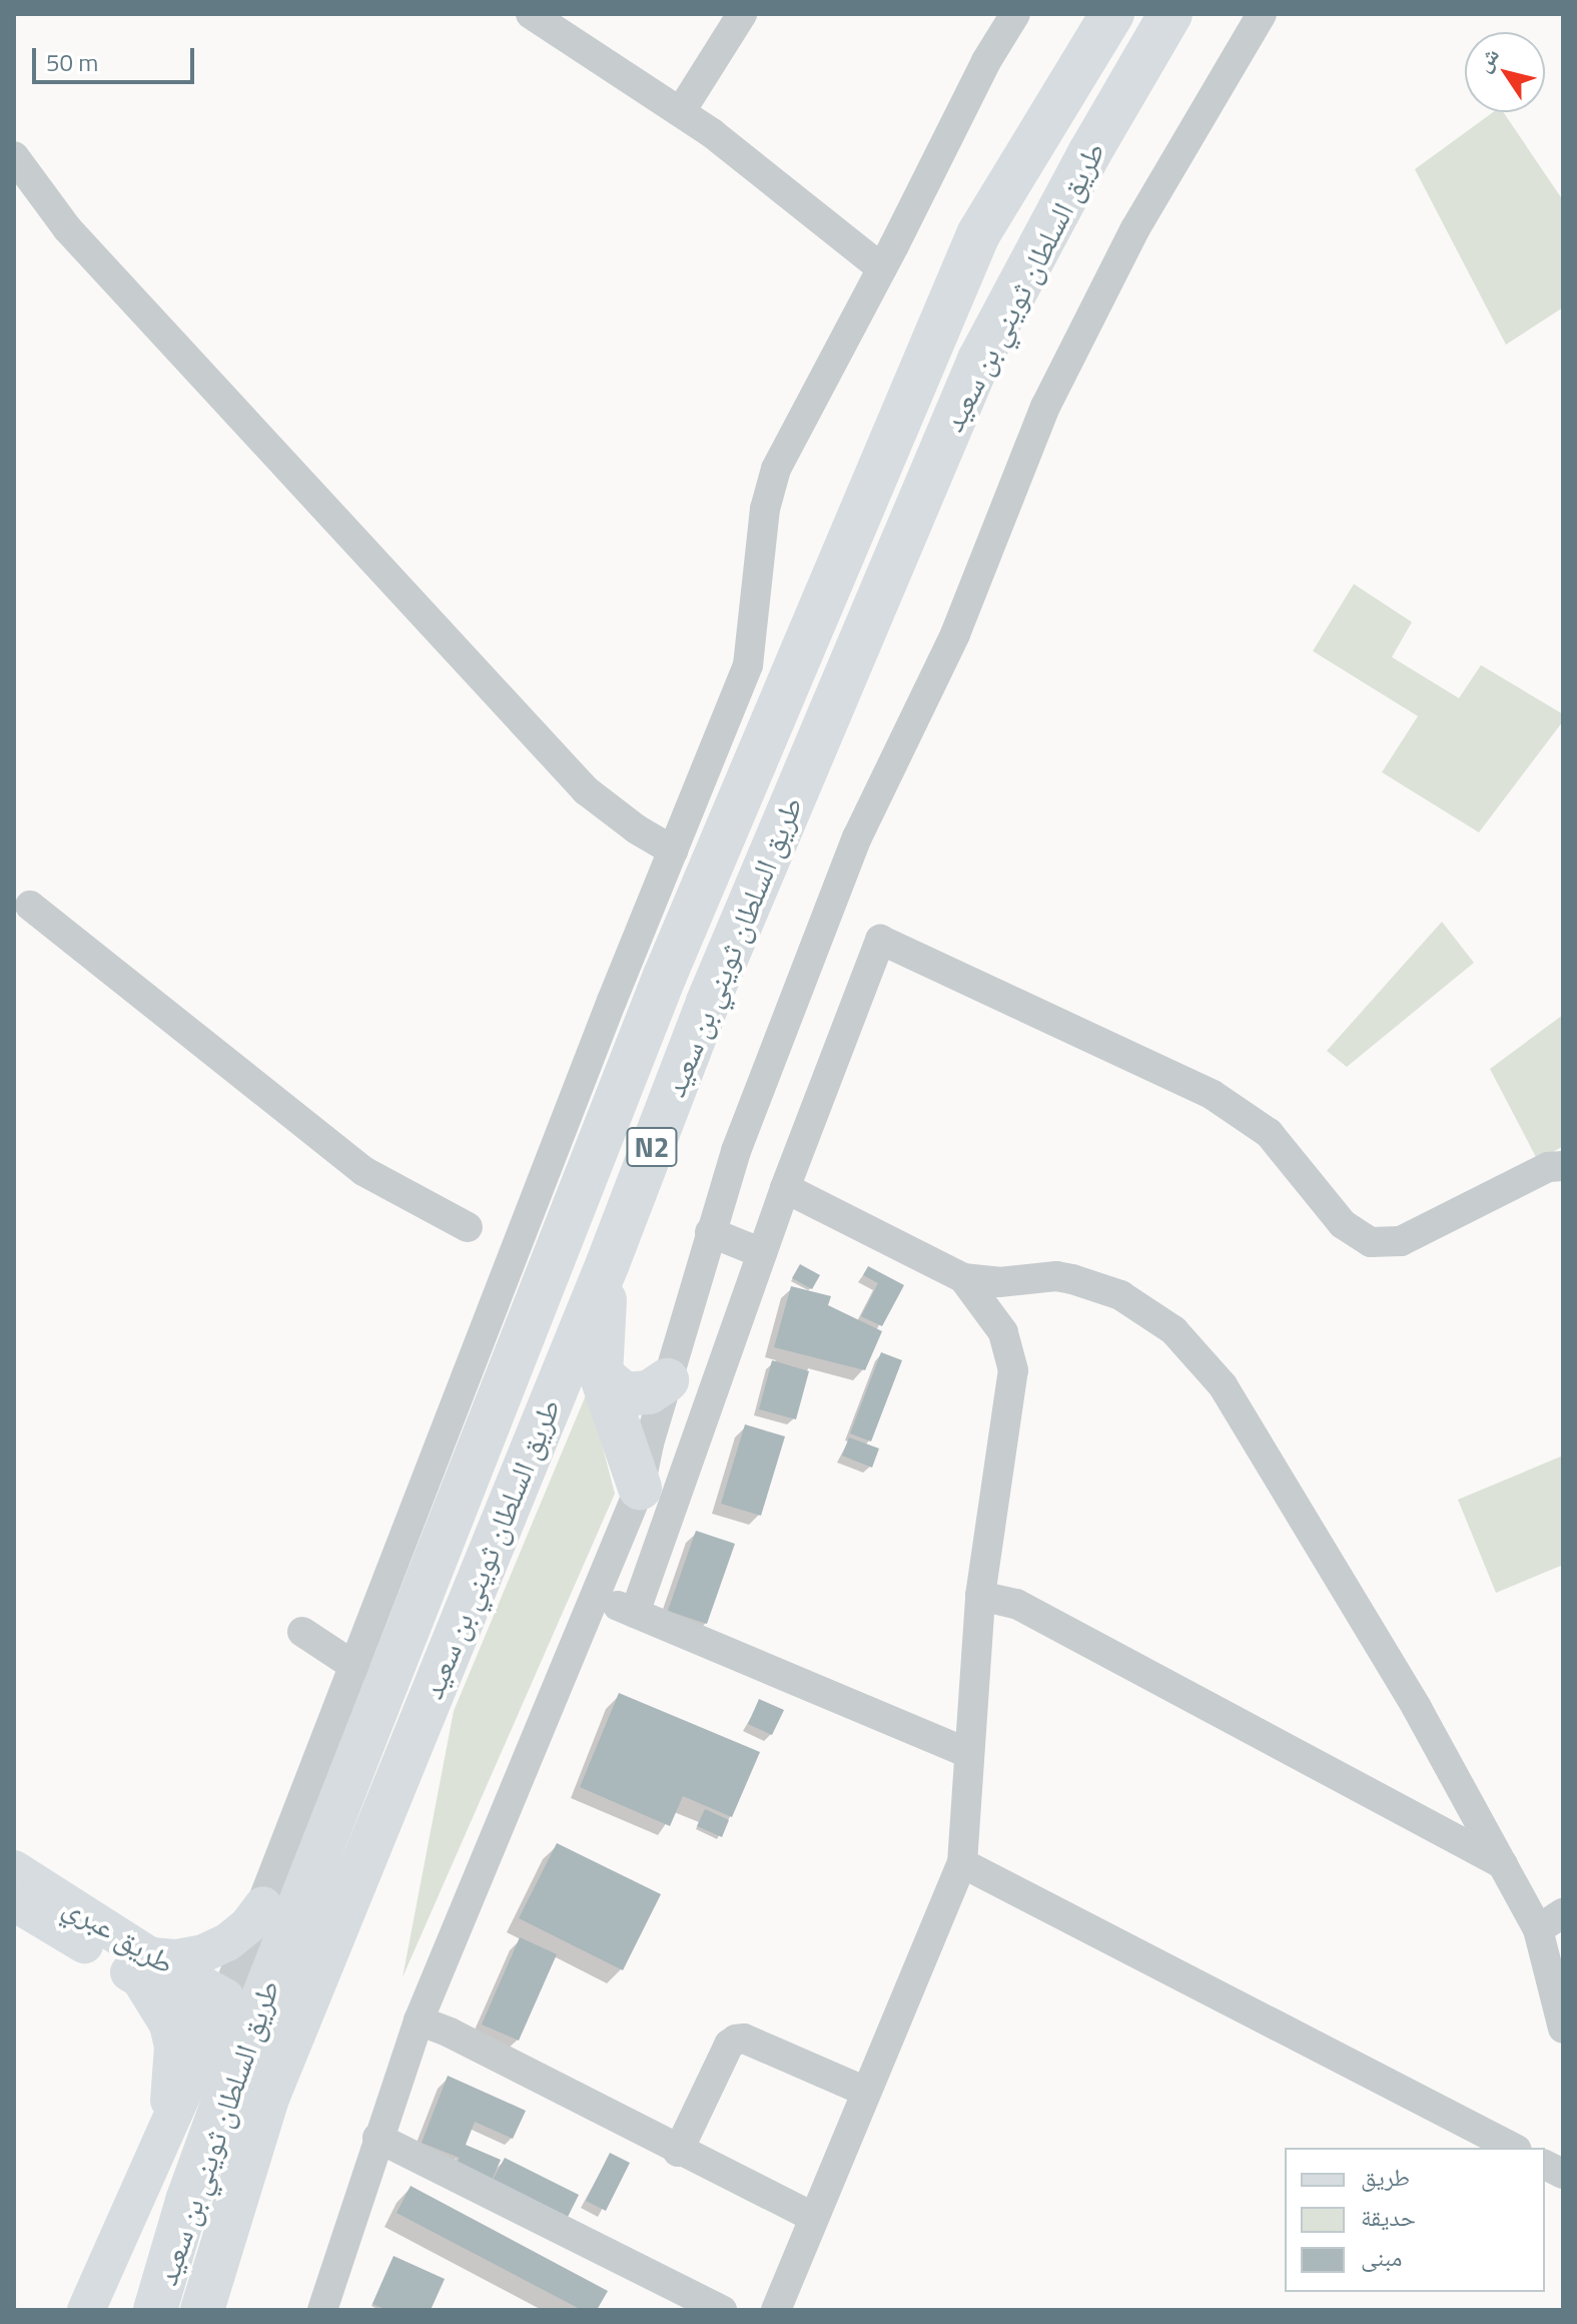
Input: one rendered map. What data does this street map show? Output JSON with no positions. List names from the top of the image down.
{
  "streets": {
    "highway": ["طريق السلطان ثويني بن سعيد", "N2"],
    "main road": ["طريق عبري"]
  },
  "legend": ["طريق", "حديقة", "مبنى"],
  "scale_bar": "50 m",
  "north": "top left"
}
